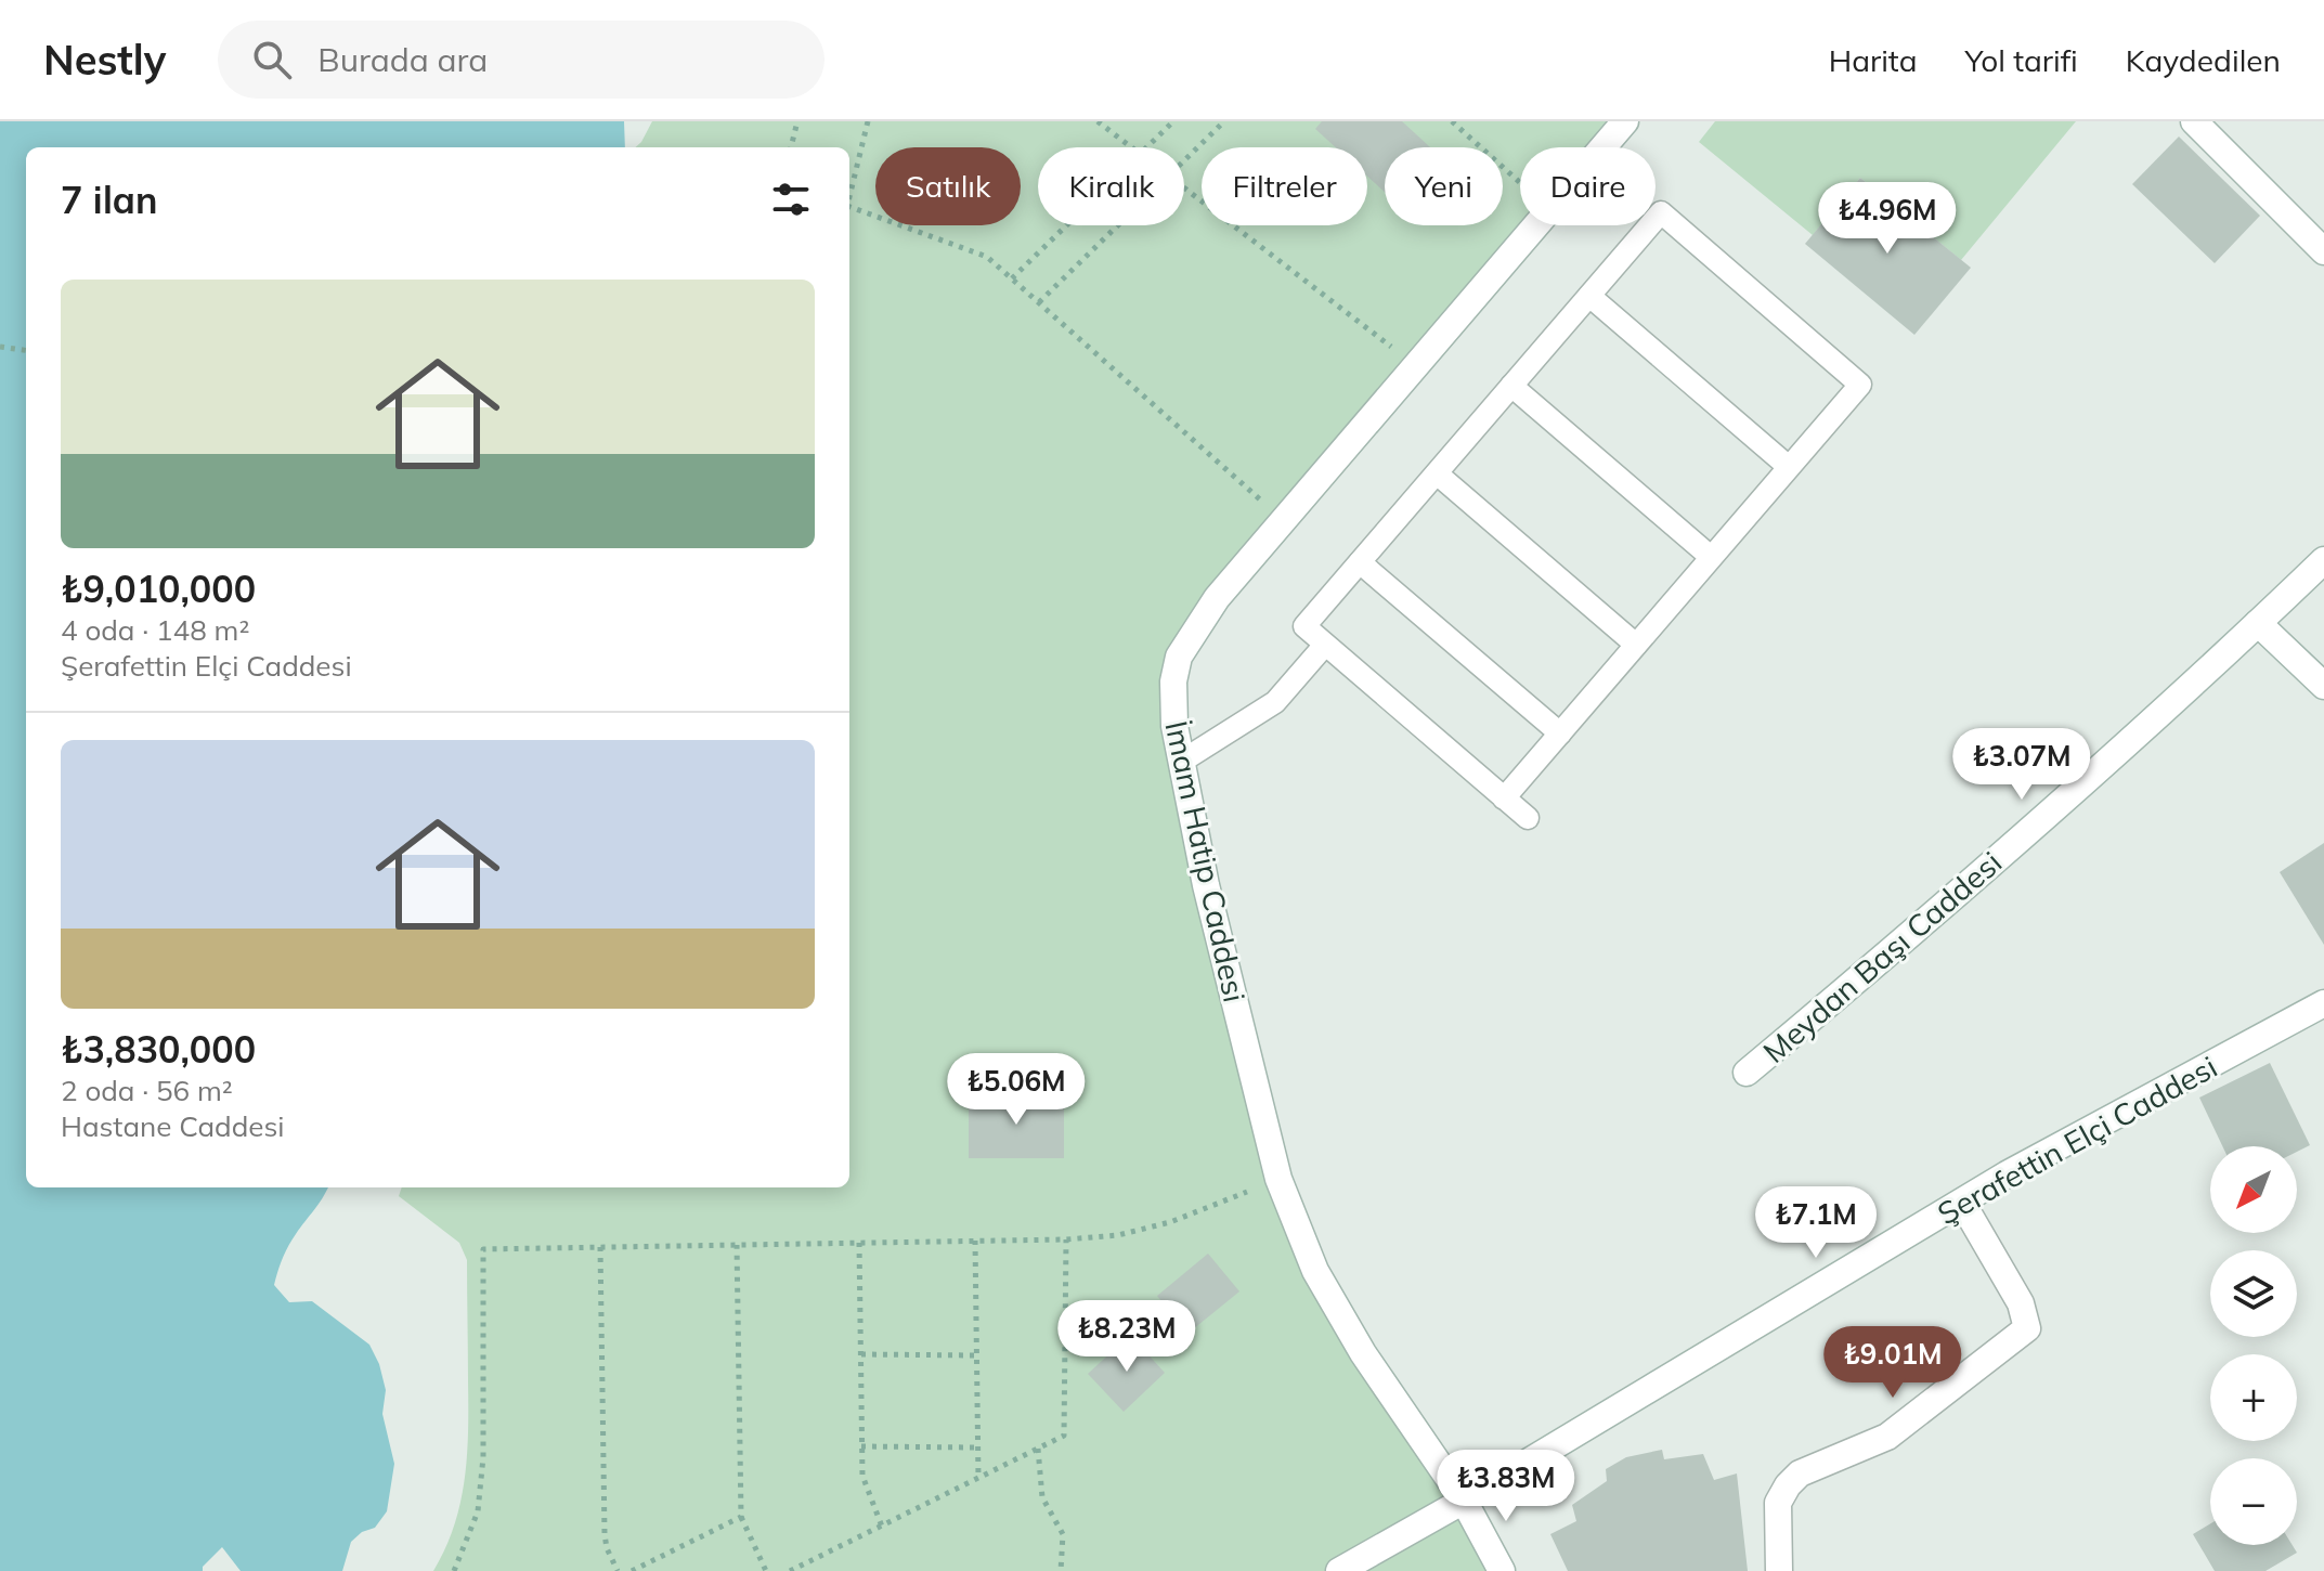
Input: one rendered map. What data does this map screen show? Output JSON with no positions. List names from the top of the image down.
{
  "streets": {
    "street": ["İmam Hatip Caddesi", "Meydan Başı Caddesi", "Şerafettin Elçi Caddesi"]
  },
  "crossings": [
    ["İmam Hatip Caddesi", "Şerafettin Elçi Caddesi"]
  ],
  "north": "bottom left",
  "page": {
    "header": "Nestly",
    "search": "Burada ara",
    "nav": ["Harita", "Yol tarifi", "Kaydedilen"],
    "chip": [
      "Satılık",
      "Kiralık",
      "Filtreler",
      "Yeni",
      "Daire"
    ],
    "heading": "7 ilan",
    "price": [
      "₺4.96M",
      "₺3.07M",
      "₺5.06M",
      "₺7.1M",
      "₺8.23M",
      "₺9.01M",
      "₺3.83M"
    ],
    "list": [
      {
        "name": "₺9,010,000",
        "note": "4 oda · 148 m² · Şerafettin Elçi Caddesi"
      },
      {
        "name": "₺3,830,000",
        "note": "2 oda · 56 m² · Hastane Caddesi"
      }
    ],
    "map_buttons": ["+", "−"]
  }
}
